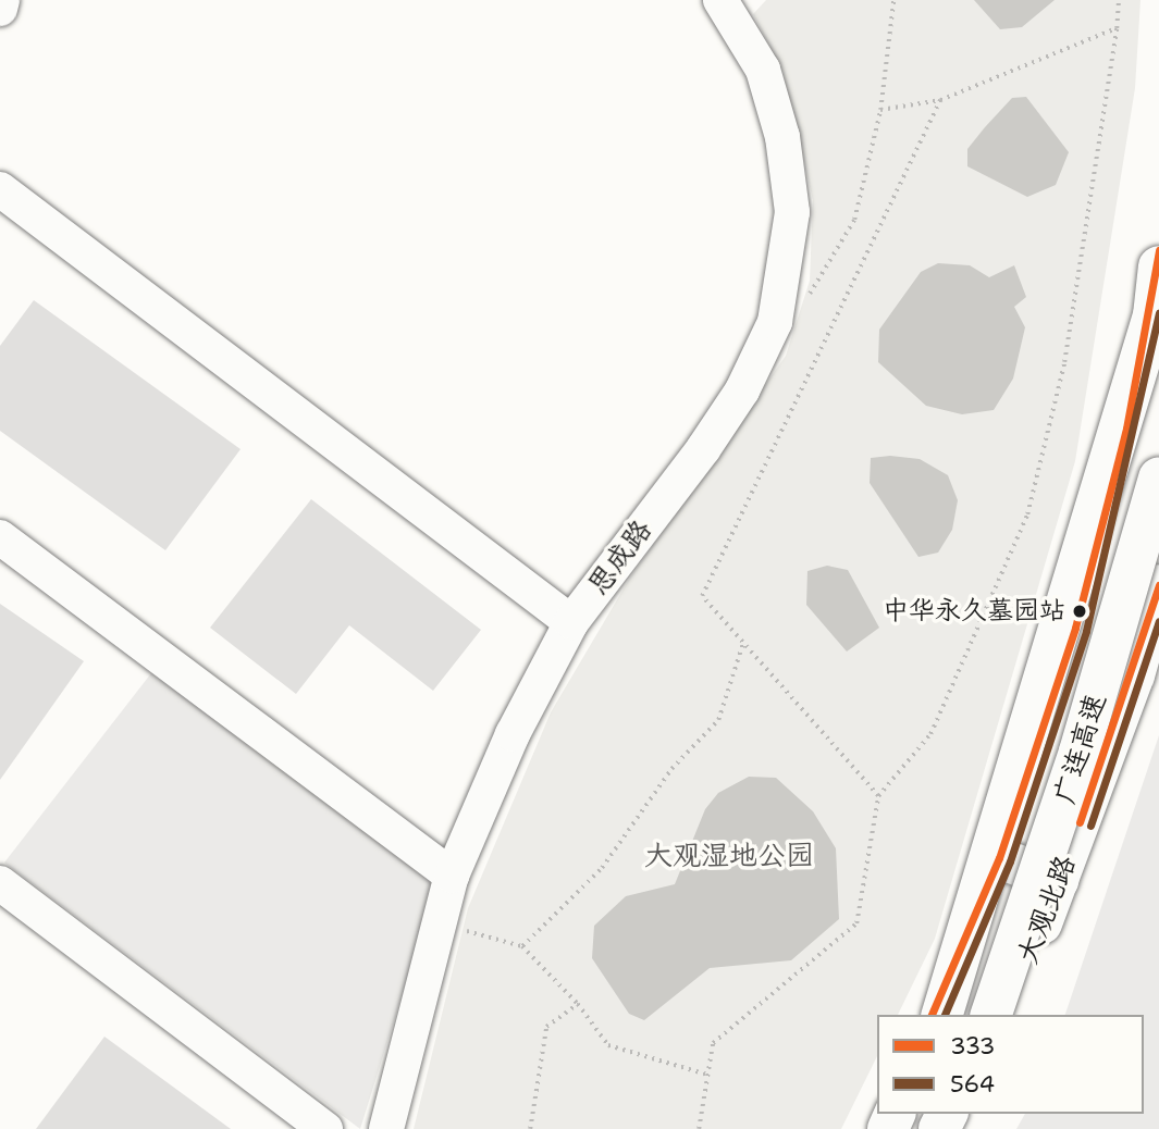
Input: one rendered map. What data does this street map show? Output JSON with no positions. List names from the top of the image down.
{
  "streets": {
    "main road": ["广连高速", "大观北路"],
    "street": ["思成路"]
  },
  "parks": ["大观湿地公园"],
  "places": ["中华永久墓园站"],
  "lines": ["transit line 333", "transit line 564"],
  "legend": ["333", "564"]
}
